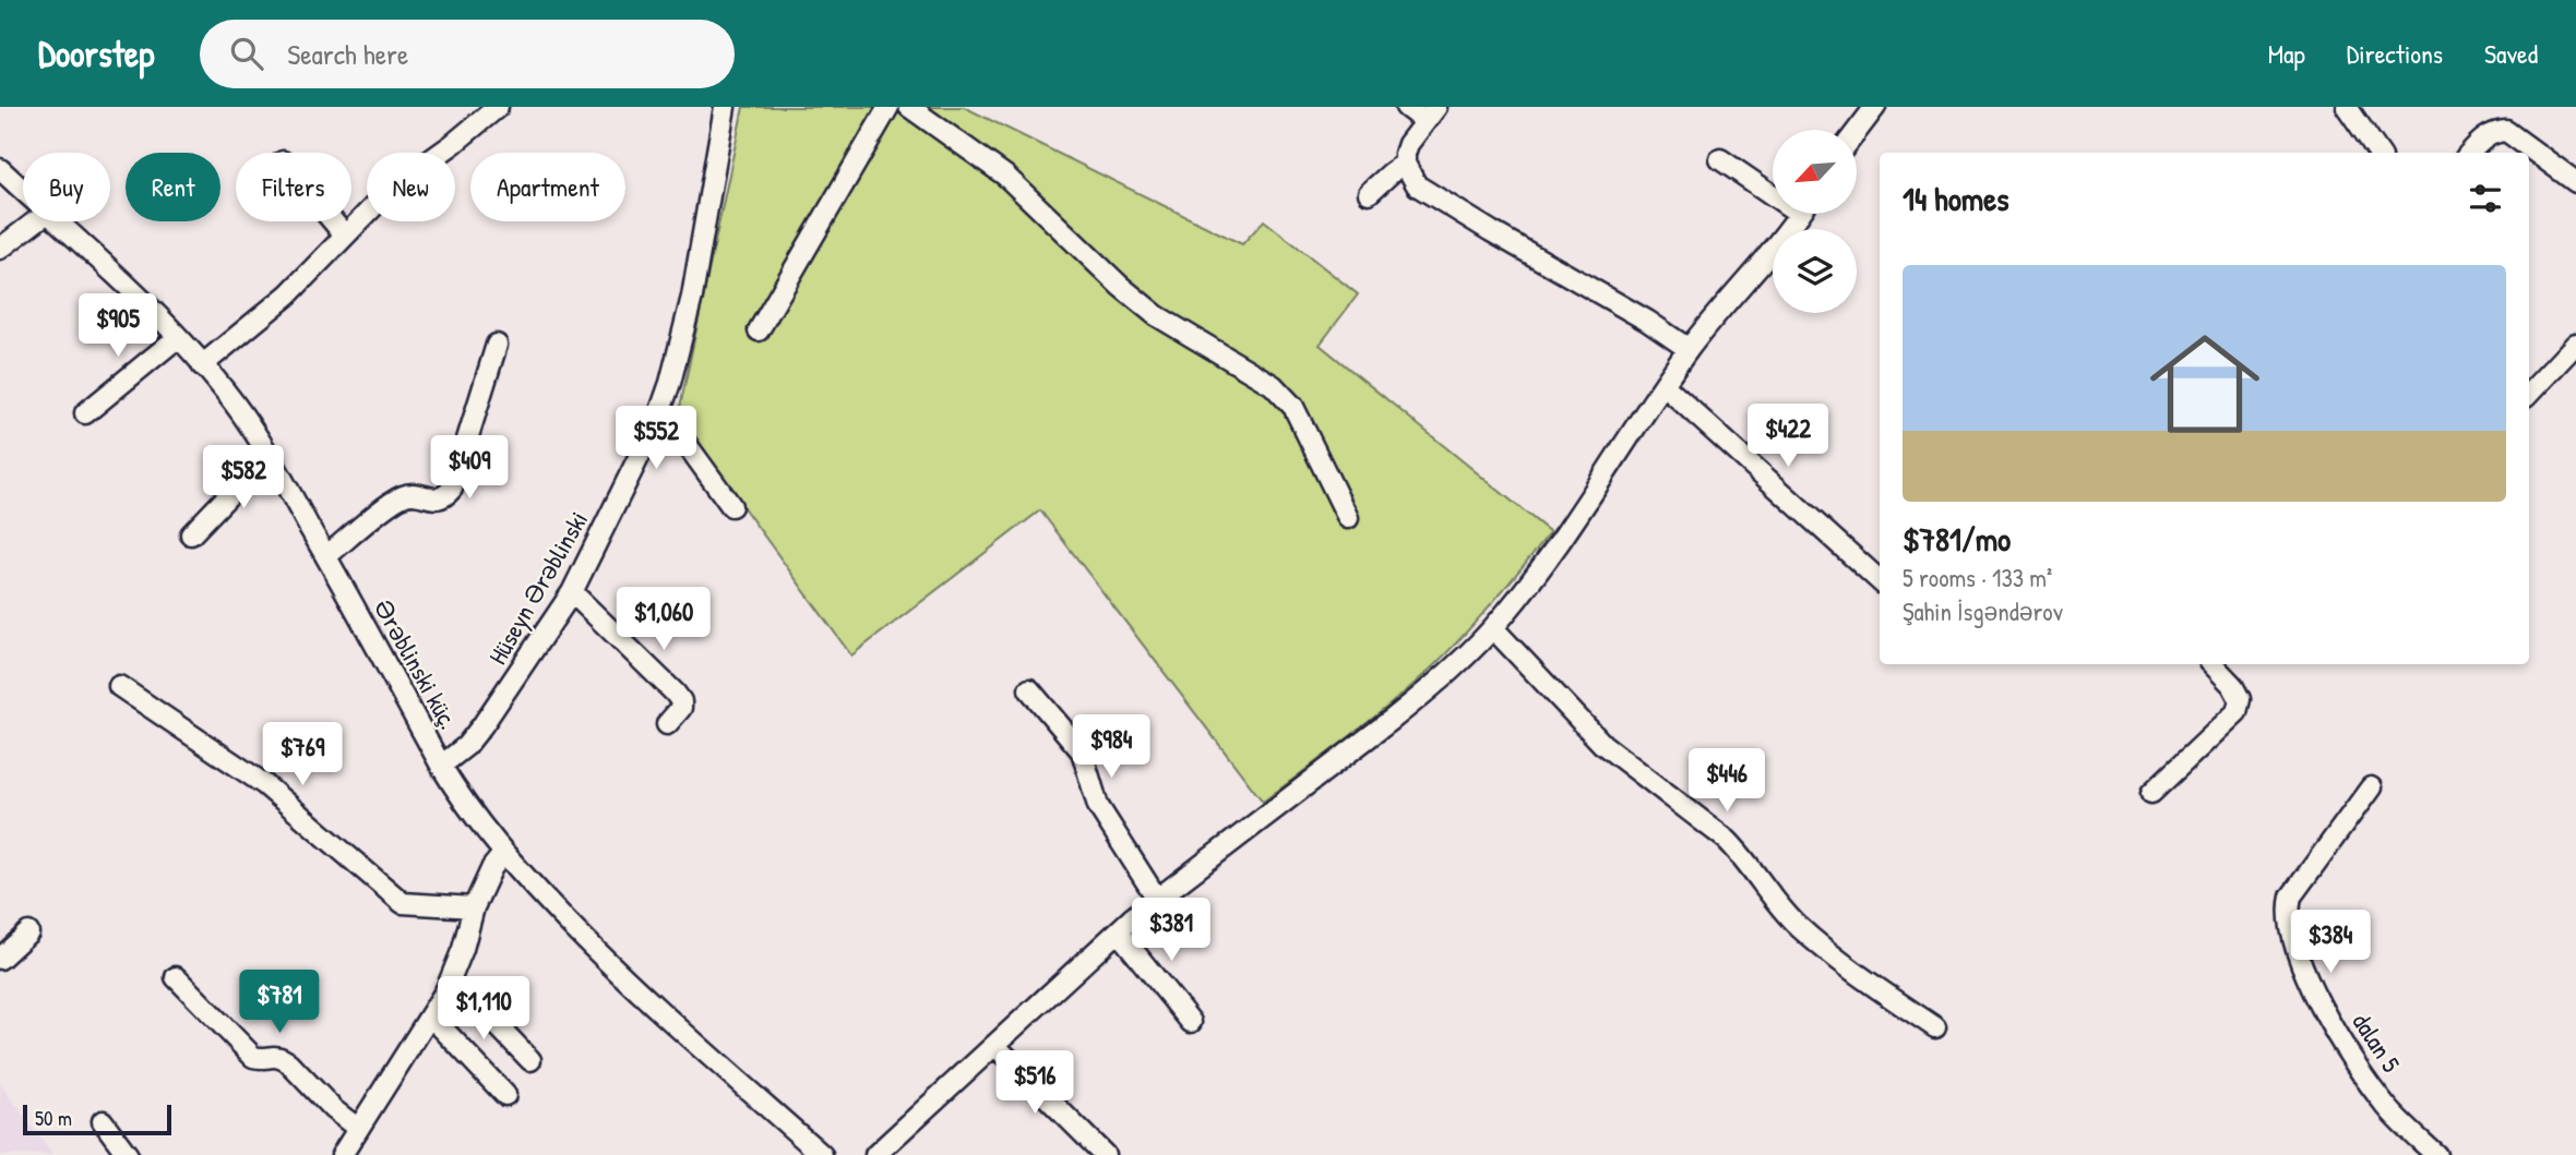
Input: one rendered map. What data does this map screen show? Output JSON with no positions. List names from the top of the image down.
{
  "streets": {
    "street": ["Hüseyn Ərəblinski", "Ərəblinski küç.", "dalan 5"]
  },
  "crossings": [
    ["Hüseyn Ərəblinski", "Ərəblinski küç."]
  ],
  "scale_bar": "50 m",
  "north": "bottom left",
  "page": {
    "header": "Doorstep",
    "search": "Search here",
    "nav": ["Map", "Directions", "Saved"],
    "chip": [
      "Buy",
      "Rent",
      "Filters",
      "New",
      "Apartment"
    ],
    "heading": "14 homes",
    "list": [
      {
        "name": "$781/mo",
        "note": "5 rooms · 133 m² · Şahin İsgəndərov"
      }
    ],
    "price": [
      "$905",
      "$422",
      "$552",
      "$409",
      "$582",
      "$1,060",
      "$984",
      "$769",
      "$446",
      "$381",
      "$384",
      "$781",
      "$1,110",
      "$516"
    ],
    "scale": "50 m"
  }
}
